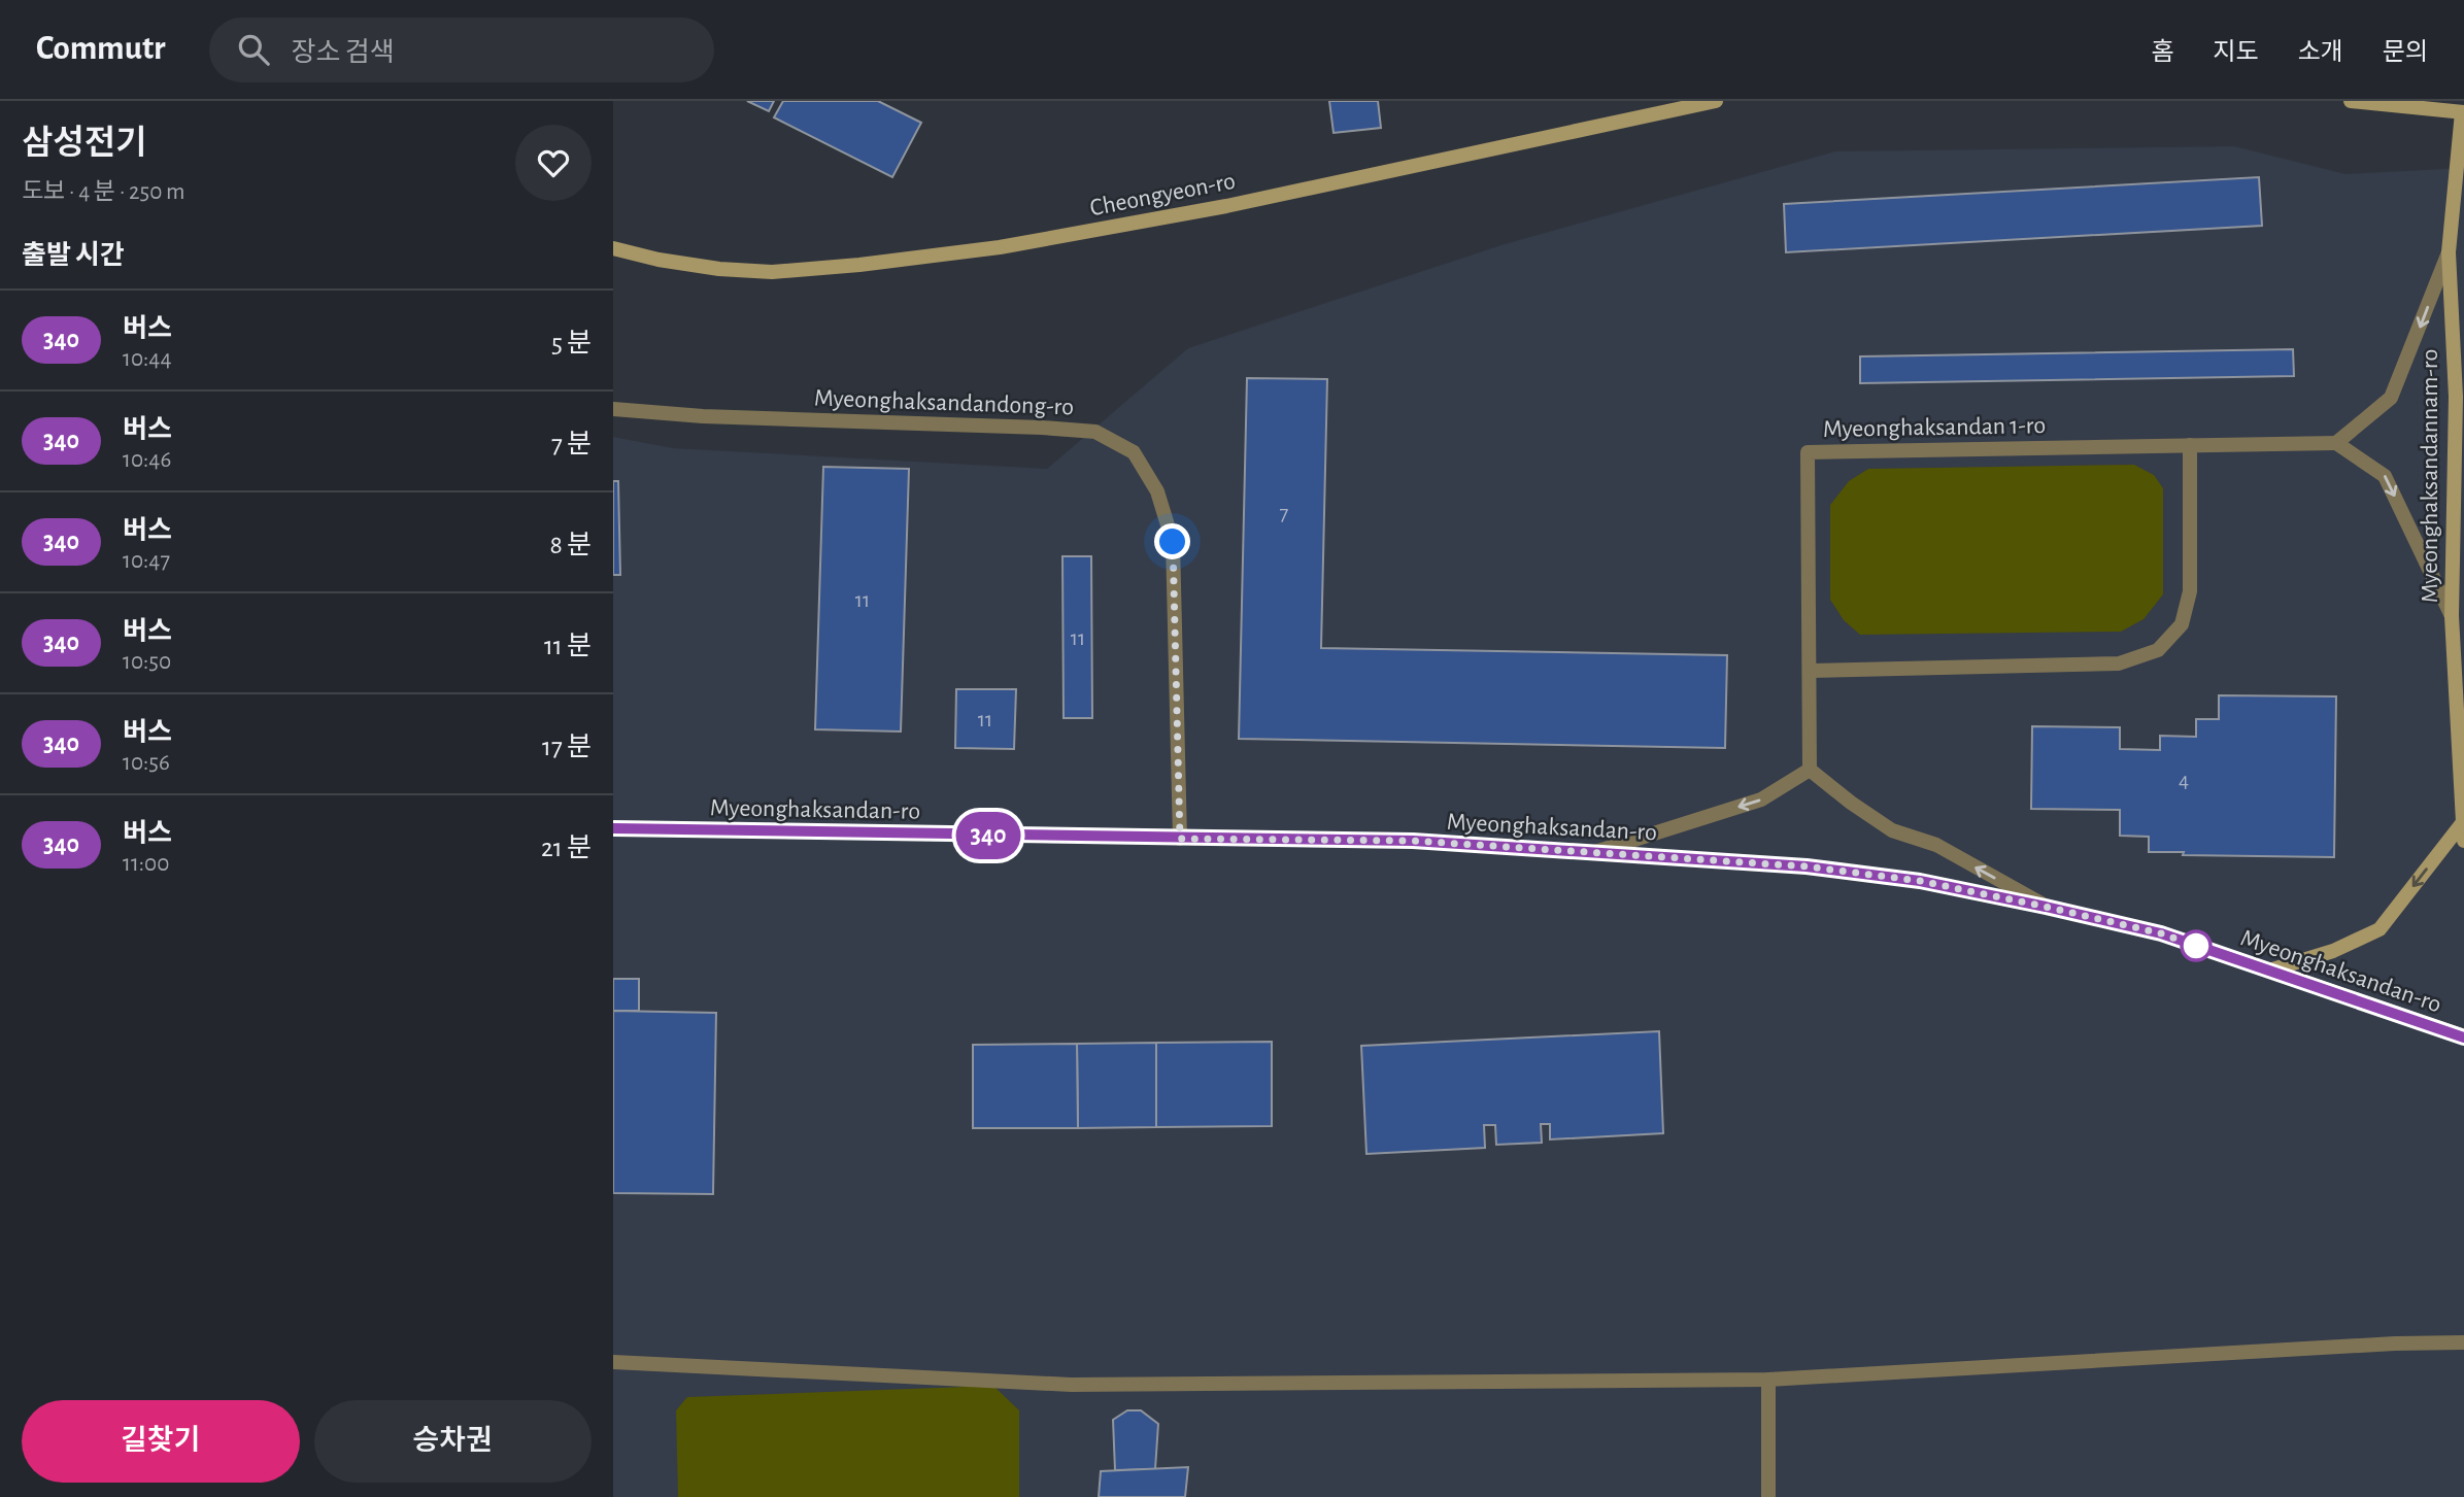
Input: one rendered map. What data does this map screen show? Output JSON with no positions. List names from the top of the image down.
{
  "streets": {
    "street": [
      "Cheongyeon-ro",
      "Myeonghaksandandong-ro",
      "Myeonghaksandan 1-ro",
      "Myeonghaksandannam-ro",
      "Myeonghaksandan-ro"
    ]
  },
  "crossings": [
    ["Myeonghaksandandong-ro", "Myeonghaksandan-ro"]
  ],
  "lines": ["bus line 340"],
  "house_numbers": [
    "7",
    "11",
    "11",
    "11",
    "4"
  ],
  "page": {
    "header": "Commutr",
    "search": "장소 검색",
    "nav": [
      "홈",
      "지도",
      "소개",
      "문의"
    ],
    "heading": [
      ["삼성전기", "도보 · 4 분 · 250 m"],
      "출발 시간"
    ],
    "on_map": "340",
    "list": [
      {
        "mark": "340",
        "name": "버스",
        "note": "10:44",
        "value": "5 분"
      },
      {
        "mark": "340",
        "name": "버스",
        "note": "10:46",
        "value": "7 분"
      },
      {
        "mark": "340",
        "name": "버스",
        "note": "10:47",
        "value": "8 분"
      },
      {
        "mark": "340",
        "name": "버스",
        "note": "10:50",
        "value": "11 분"
      },
      {
        "mark": "340",
        "name": "버스",
        "note": "10:56",
        "value": "17 분"
      },
      {
        "mark": "340",
        "name": "버스",
        "note": "11:00",
        "value": "21 분"
      }
    ],
    "buttons": ["길찾기", "승차권"]
  }
}
